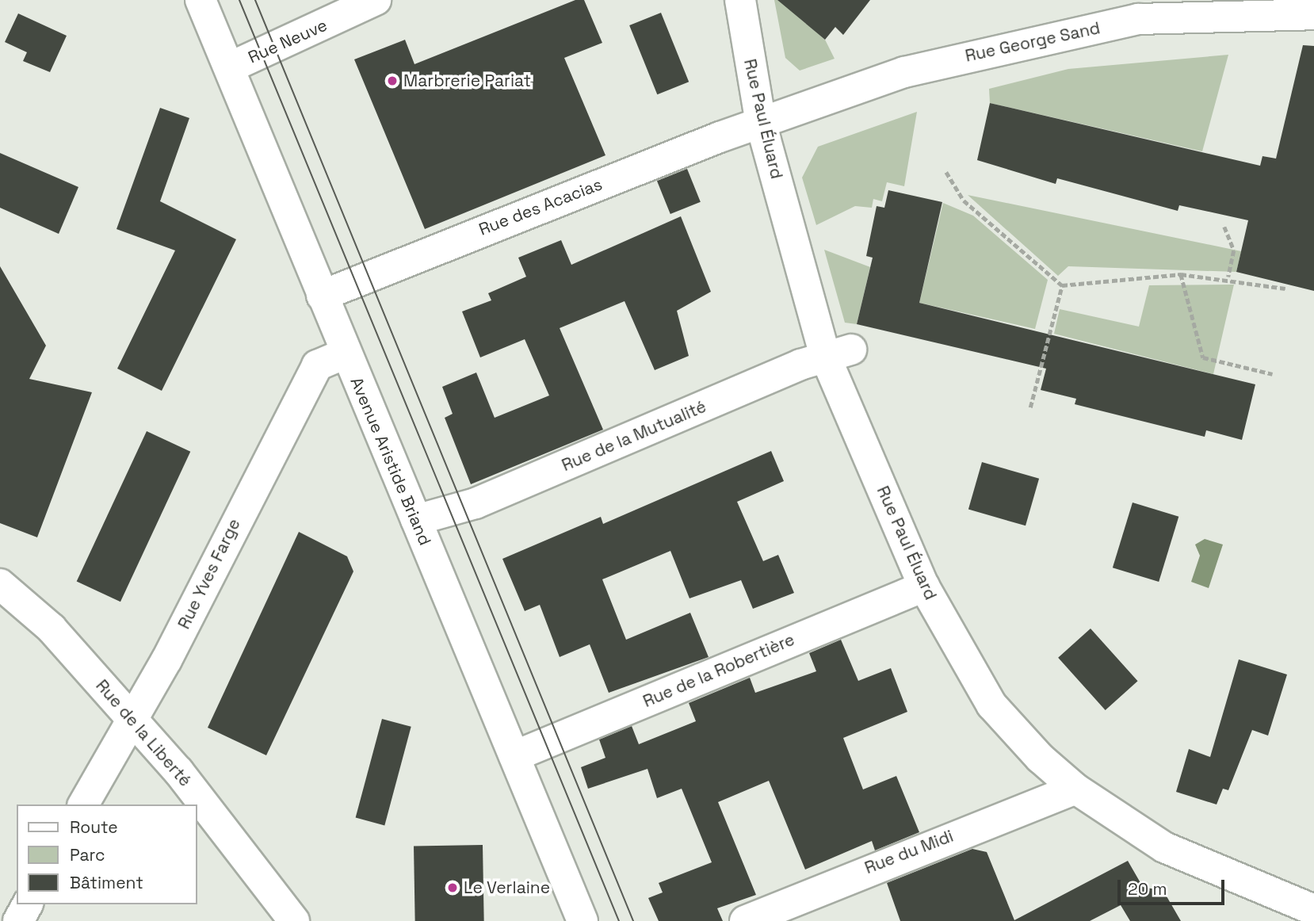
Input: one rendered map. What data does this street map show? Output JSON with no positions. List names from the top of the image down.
{
  "streets": {
    "street": [
      "Rue Neuve",
      "Rue George Sand",
      "Rue Paul Éluard",
      "Rue des Acacias",
      "Rue de la Mutualité",
      "Avenue Aristide Briand",
      "Rue Yves Farge",
      "Rue de la Robertière",
      "Rue de la Liberté",
      "Rue du Midi"
    ]
  },
  "crossings": [
    ["Rue Neuve", "Avenue Aristide Briand"],
    ["Rue George Sand", "Rue Paul Éluard"],
    ["Rue George Sand", "Rue des Acacias"],
    ["Rue Paul Éluard", "Rue des Acacias"],
    ["Rue Paul Éluard", "Rue de la Mutualité"],
    ["Rue Paul Éluard", "Rue de la Robertière"],
    ["Rue Paul Éluard", "Rue du Midi"],
    ["Rue des Acacias", "Avenue Aristide Briand"],
    ["Rue de la Mutualité", "Avenue Aristide Briand"],
    ["Avenue Aristide Briand", "Rue Yves Farge"],
    ["Avenue Aristide Briand", "Rue de la Robertière"],
    ["Rue Yves Farge", "Rue de la Liberté"]
  ],
  "places": ["Marbrerie Pariat", "Le Verlaine"],
  "legend": ["Route", "Parc", "Bâtiment"],
  "scale_bar": "20 m"
}
